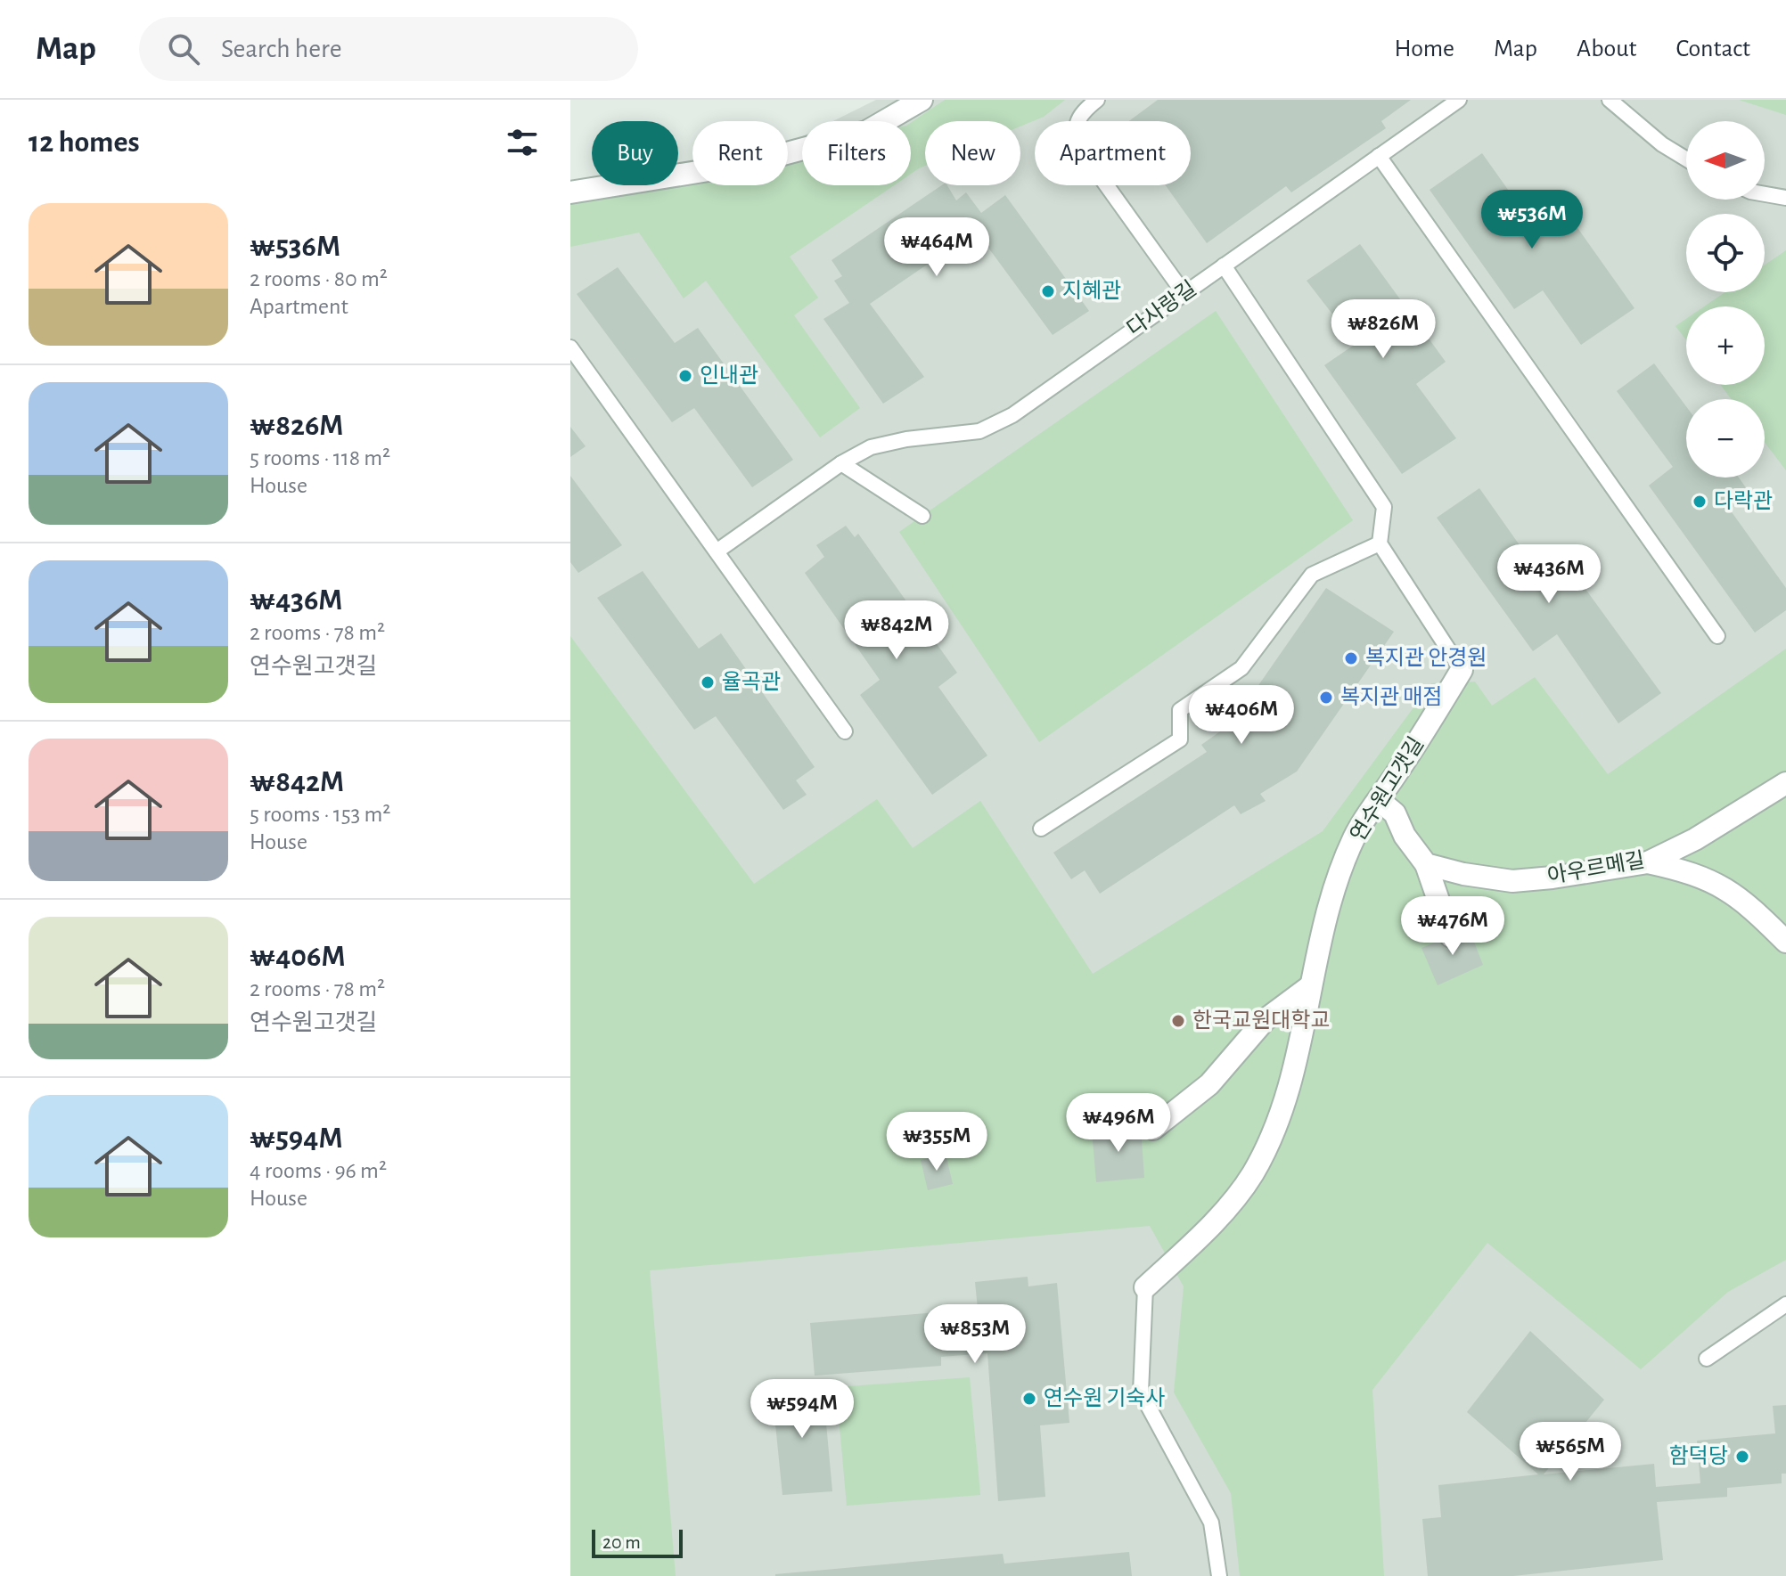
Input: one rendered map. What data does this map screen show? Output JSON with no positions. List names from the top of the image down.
{
  "streets": {
    "street": ["연수원고갯길", "아우르메길"],
    "lane": ["다사랑길"]
  },
  "places": [
    "지혜관",
    "인내관",
    "다락관",
    "복지관 안경원",
    "율곡관",
    "복지관 매점",
    "한국교원대학교",
    "연수원 기숙사",
    "함덕당"
  ],
  "scale_bar": "20 m",
  "north": "left",
  "page": {
    "header": "Map",
    "search": "Search here",
    "nav": [
      "Home",
      "Map",
      "About",
      "Contact"
    ],
    "heading": "12 homes",
    "map_buttons": ["+", "−"],
    "chip": [
      "Buy",
      "Rent",
      "Filters",
      "New",
      "Apartment"
    ],
    "list": [
      {
        "name": "₩536M",
        "note": "2 rooms · 80 m² · Apartment"
      },
      {
        "name": "₩826M",
        "note": "5 rooms · 118 m² · House"
      },
      {
        "name": "₩436M",
        "note": "2 rooms · 78 m² · 연수원고갯길"
      },
      {
        "name": "₩842M",
        "note": "5 rooms · 153 m² · House"
      },
      {
        "name": "₩406M",
        "note": "2 rooms · 78 m² · 연수원고갯길"
      },
      {
        "name": "₩594M",
        "note": "4 rooms · 96 m² · House"
      }
    ],
    "price": [
      "₩536M",
      "₩464M",
      "₩826M",
      "₩436M",
      "₩842M",
      "₩406M",
      "₩476M",
      "₩496M",
      "₩355M",
      "₩853M",
      "₩594M",
      "₩565M"
    ],
    "scale": "20 m"
  }
}
